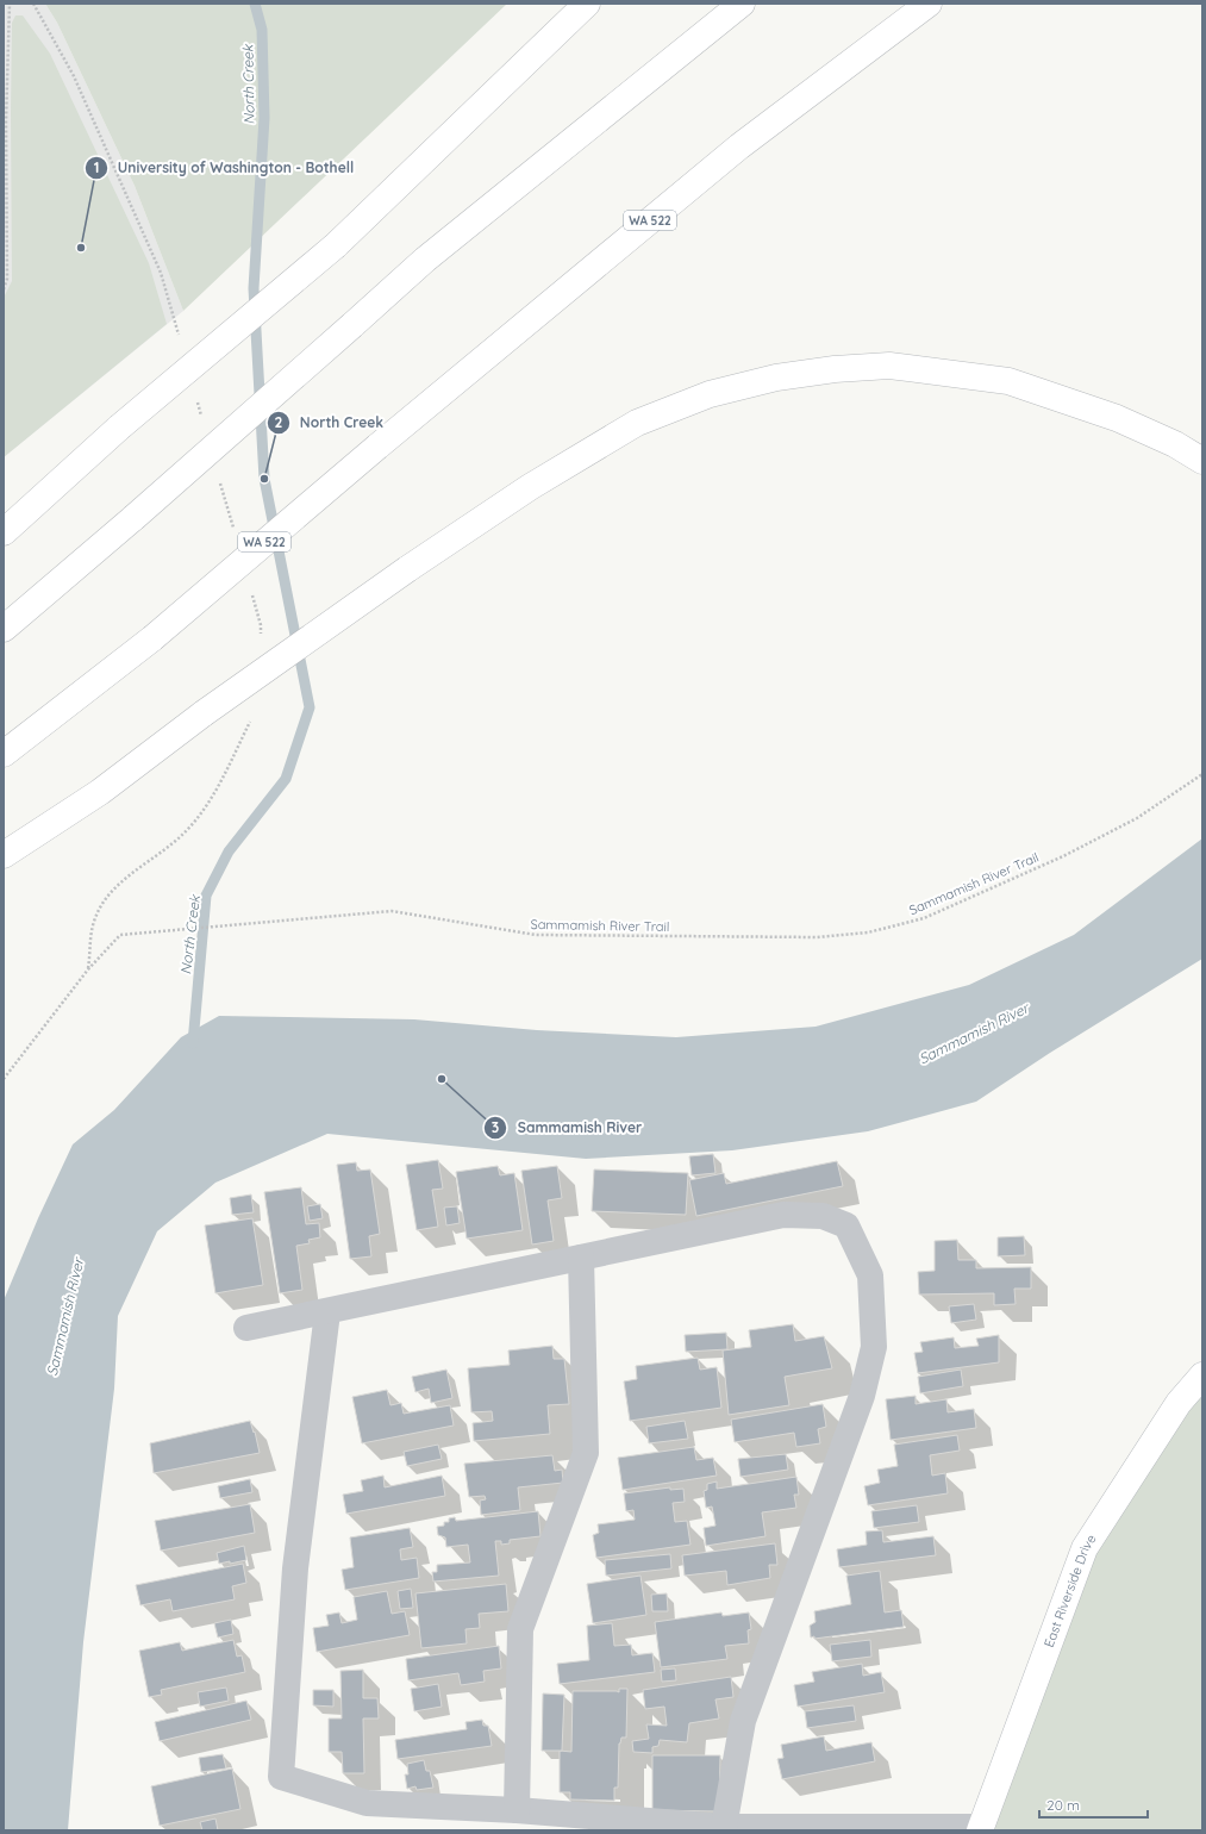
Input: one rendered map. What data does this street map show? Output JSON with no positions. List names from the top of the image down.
{
  "streets": {
    "main road": ["WA 522", "East Riverside Drive"],
    "path": ["Sammamish River Trail"]
  },
  "water": ["North Creek", "Sammamish River"],
  "places": ["University of Washington - Bothell", "North Creek", "Sammamish River"],
  "scale_bar": "20 m"
}
